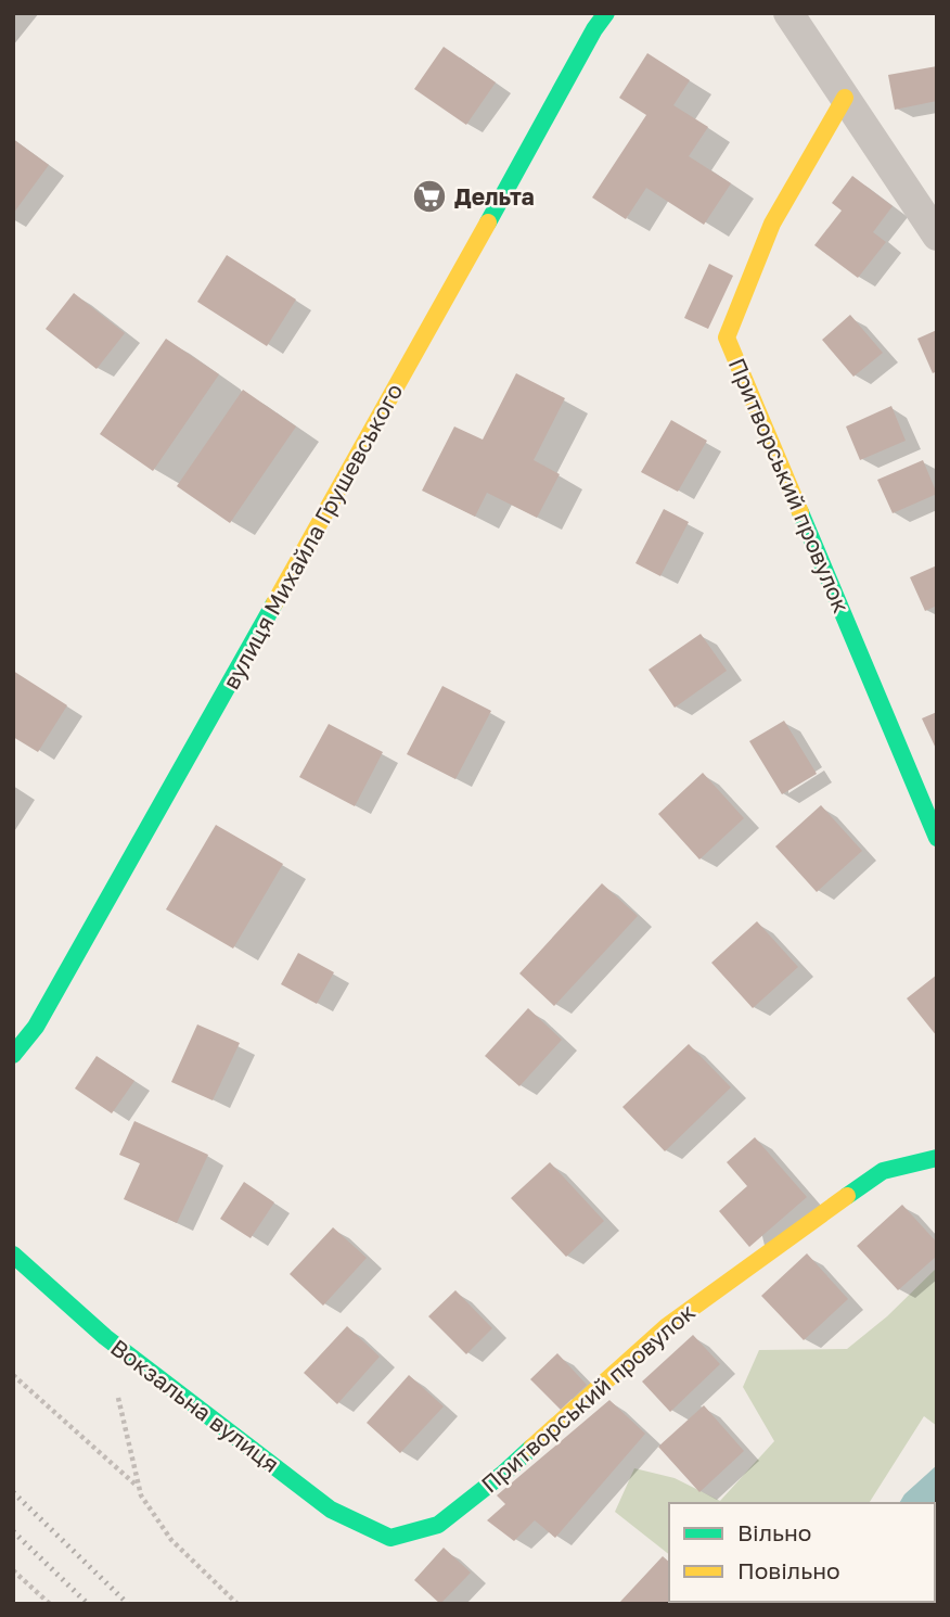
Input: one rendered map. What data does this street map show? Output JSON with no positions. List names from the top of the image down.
{
  "streets": {
    "street": ["Притворський провулок", "вулиця Михайла Грушевського", "Вокзальна вулиця"]
  },
  "crossings": [
    ["Притворський провулок", "Вокзальна вулиця"]
  ],
  "places": {
    "supermarket": ["Дельта"]
  },
  "legend": ["Вільно", "Повільно"]
}
